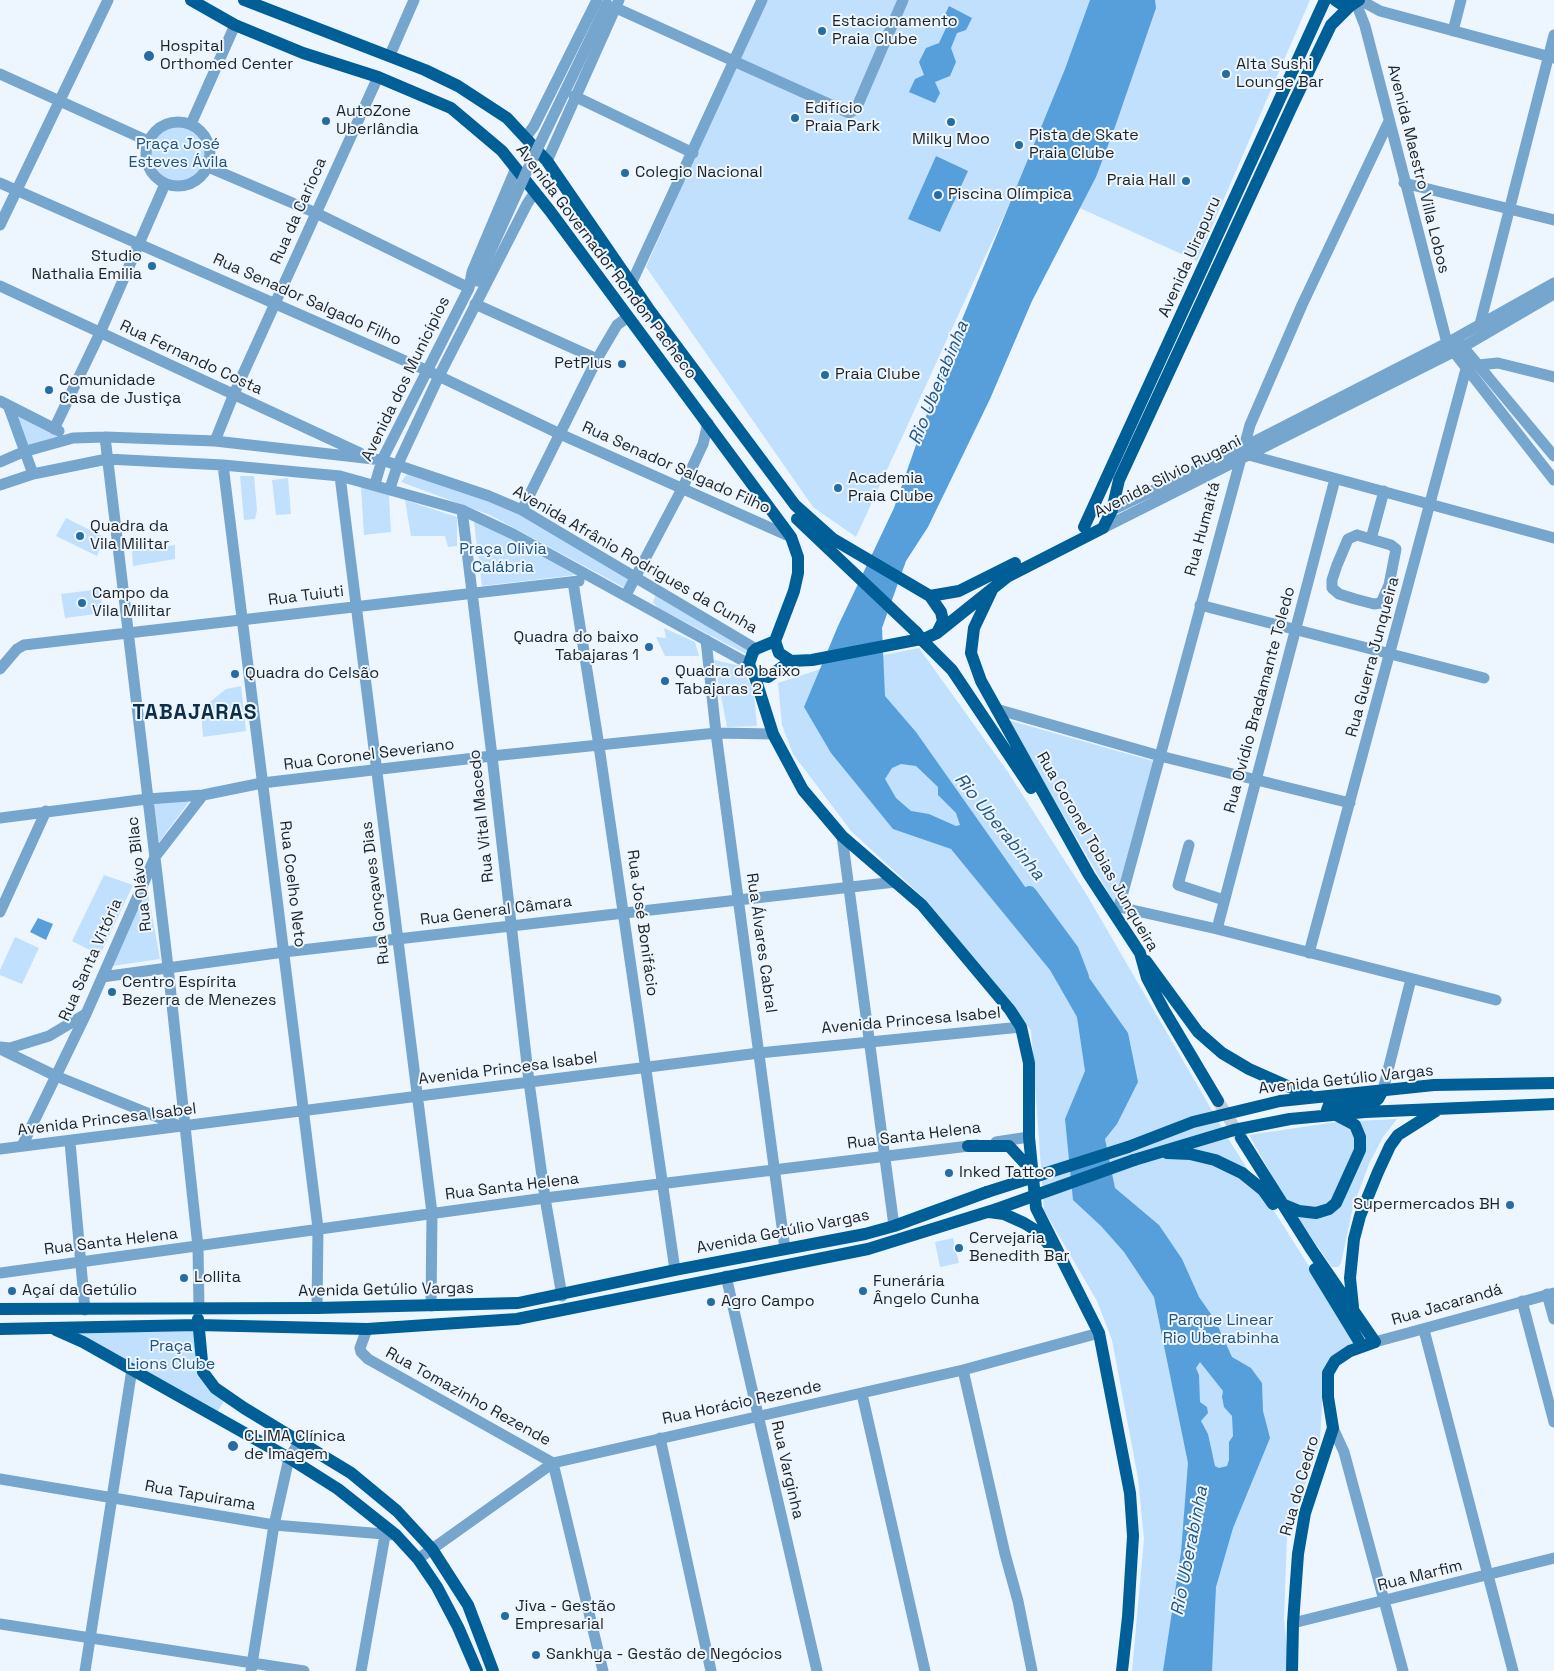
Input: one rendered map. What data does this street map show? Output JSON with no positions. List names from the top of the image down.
{
  "streets": {
    "main road": [
      "Avenida Uirapuru",
      "Avenida Governador Rondon Pacheco",
      "Avenida Silvio Rugani",
      "Rua Coronel Tobias Junqueira",
      "Avenida Getúlio Vargas",
      "Rua Jacarandá",
      "Rua do Cedro"
    ],
    "street": [
      "Avenida Maestro Villa Lobos",
      "Rua da Carioca",
      "Rua Senador Salgado Filho",
      "Rua Fernando Costa",
      "Avenida dos Municípios",
      "Rua Humaitá",
      "Avenida Afrânio Rodrigues da Cunha",
      "Rua Tuiuti",
      "Rua Guerra Junqueira",
      "Rua Ovídio Bradamante Toledo",
      "Rua Coronel Severiano",
      "Rua Vital Macedo",
      "Rua Olávo Bilac",
      "Rua Coelho Neto",
      "Rua Gonçaves Dias",
      "Rua General Câmara",
      "Rua José Bonifácio",
      "Rua Álvares Cabral",
      "Rua Santa Vitória",
      "Avenida Princesa Isabel",
      "Rua Santa Helena",
      "Rua Tomazinho Rezende",
      "Rua Horácio Rezende",
      "Rua Varginha",
      "Rua Tapuirama",
      "Rua Marfim"
    ]
  },
  "crossings": [
    ["Avenida Maestro Villa Lobos", "Avenida Uirapuru"],
    ["Avenida Maestro Villa Lobos", "Avenida Silvio Rugani"],
    ["Avenida Maestro Villa Lobos", "Rua Humaitá"],
    ["Rua da Carioca", "Avenida Governador Rondon Pacheco"],
    ["Rua da Carioca", "Rua Senador Salgado Filho"],
    ["Rua da Carioca", "Rua Fernando Costa"],
    ["Rua da Carioca", "Avenida Afrânio Rodrigues da Cunha"],
    ["Avenida Uirapuru", "Avenida Silvio Rugani"],
    ["Avenida Governador Rondon Pacheco", "Rua Senador Salgado Filho"],
    ["Avenida Governador Rondon Pacheco", "Avenida dos Municípios"],
    ["Avenida Governador Rondon Pacheco", "Avenida Silvio Rugani"],
    ["Rua Senador Salgado Filho", "Avenida dos Municípios"],
    ["Rua Fernando Costa", "Avenida Afrânio Rodrigues da Cunha"],
    ["Avenida dos Municípios", "Avenida Afrânio Rodrigues da Cunha"],
    ["Avenida Silvio Rugani", "Rua Humaitá"],
    ["Avenida Silvio Rugani", "Rua Coronel Tobias Junqueira"],
    ["Rua Humaitá", "Rua Coronel Tobias Junqueira"],
    ["Avenida Afrânio Rodrigues da Cunha", "Rua Tuiuti"],
    ["Avenida Afrânio Rodrigues da Cunha", "Rua Vital Macedo"],
    ["Avenida Afrânio Rodrigues da Cunha", "Rua Olávo Bilac"],
    ["Avenida Afrânio Rodrigues da Cunha", "Rua Coelho Neto"],
    ["Avenida Afrânio Rodrigues da Cunha", "Rua Gonçaves Dias"],
    ["Avenida Afrânio Rodrigues da Cunha", "Rua Álvares Cabral"],
    ["Rua Tuiuti", "Rua Vital Macedo"],
    ["Rua Tuiuti", "Rua Olávo Bilac"],
    ["Rua Tuiuti", "Rua Coelho Neto"],
    ["Rua Tuiuti", "Rua Gonçaves Dias"],
    ["Rua Tuiuti", "Rua José Bonifácio"],
    ["Rua Coronel Severiano", "Rua Vital Macedo"],
    ["Rua Coronel Severiano", "Rua Olávo Bilac"],
    ["Rua Coronel Severiano", "Rua Coelho Neto"],
    ["Rua Coronel Severiano", "Rua Gonçaves Dias"],
    ["Rua Coronel Severiano", "Rua José Bonifácio"],
    ["Rua Coronel Severiano", "Rua Álvares Cabral"],
    ["Rua Coronel Severiano", "Rua Santa Vitória"],
    ["Rua Vital Macedo", "Rua General Câmara"],
    ["Rua Vital Macedo", "Avenida Princesa Isabel"],
    ["Rua Vital Macedo", "Avenida Getúlio Vargas"],
    ["Rua Vital Macedo", "Rua Santa Helena"],
    ["Rua Olávo Bilac", "Rua General Câmara"],
    ["Rua Olávo Bilac", "Rua Santa Vitória"],
    ["Rua Olávo Bilac", "Avenida Princesa Isabel"],
    ["Rua Olávo Bilac", "Avenida Getúlio Vargas"],
    ["Rua Olávo Bilac", "Rua Santa Helena"],
    ["Rua Coelho Neto", "Rua General Câmara"],
    ["Rua Coelho Neto", "Avenida Princesa Isabel"],
    ["Rua Coelho Neto", "Avenida Getúlio Vargas"],
    ["Rua Coelho Neto", "Rua Santa Helena"],
    ["Rua Gonçaves Dias", "Rua General Câmara"],
    ["Rua Gonçaves Dias", "Avenida Princesa Isabel"],
    ["Rua Gonçaves Dias", "Avenida Getúlio Vargas"],
    ["Rua Gonçaves Dias", "Rua Santa Helena"],
    ["Rua General Câmara", "Rua José Bonifácio"],
    ["Rua General Câmara", "Rua Álvares Cabral"],
    ["Rua General Câmara", "Rua Santa Vitória"],
    ["Rua José Bonifácio", "Avenida Princesa Isabel"],
    ["Rua José Bonifácio", "Avenida Getúlio Vargas"],
    ["Rua José Bonifácio", "Rua Santa Helena"],
    ["Rua Álvares Cabral", "Avenida Princesa Isabel"],
    ["Rua Álvares Cabral", "Avenida Getúlio Vargas"],
    ["Rua Álvares Cabral", "Rua Santa Helena"],
    ["Rua Santa Vitória", "Avenida Princesa Isabel"],
    ["Avenida Getúlio Vargas", "Rua Tomazinho Rezende"],
    ["Avenida Getúlio Vargas", "Rua Varginha"],
    ["Rua Jacarandá", "Rua do Cedro"],
    ["Rua Tomazinho Rezende", "Rua Horácio Rezende"],
    ["Rua Horácio Rezende", "Rua Varginha"],
    ["Rua do Cedro", "Rua Marfim"]
  ],
  "districts": ["TABAJARAS"],
  "water": ["Rio Uberabinha"],
  "parks": [
    "Praça José Esteves Ávila",
    "Praça Olivia Calábria",
    "Parque Linear Rio Uberabinha",
    "Praça Lions Clube"
  ],
  "places": [
    "Estacionamento Praia Clube",
    "Hospital Orthomed Center",
    "Alta Sushi Lounge Bar",
    "Edifício Praia Park",
    "AutoZone Uberlândia",
    "Milky Moo",
    "Pista de Skate Praia Clube",
    "Colegio Nacional",
    "Praia Hall",
    "Piscina Olímpica",
    "Studio Nathalia Emilia",
    "PetPlus",
    "Praia Clube",
    "Comunidade Casa de Justiça",
    "Academia Praia Clube",
    "Quadra da Vila Militar",
    "Campo da Vila Militar",
    "Quadra do baixo Tabajaras 1",
    "Quadra do Celsão",
    "Quadra do baixo Tabajaras 2",
    "Centro Espírita Bezerra de Menezes",
    "Inked Tattoo",
    "Supermercados BH",
    "Cervejaria Benedith Bar",
    "Lollita",
    "Açaí da Getúlio",
    "Funerária Ângelo Cunha",
    "Agro Campo",
    "CLIMA Clínica de Imagem",
    "Jiva - Gestão Empresarial",
    "Sankhya - Gestão de Negócios"
  ]
}
